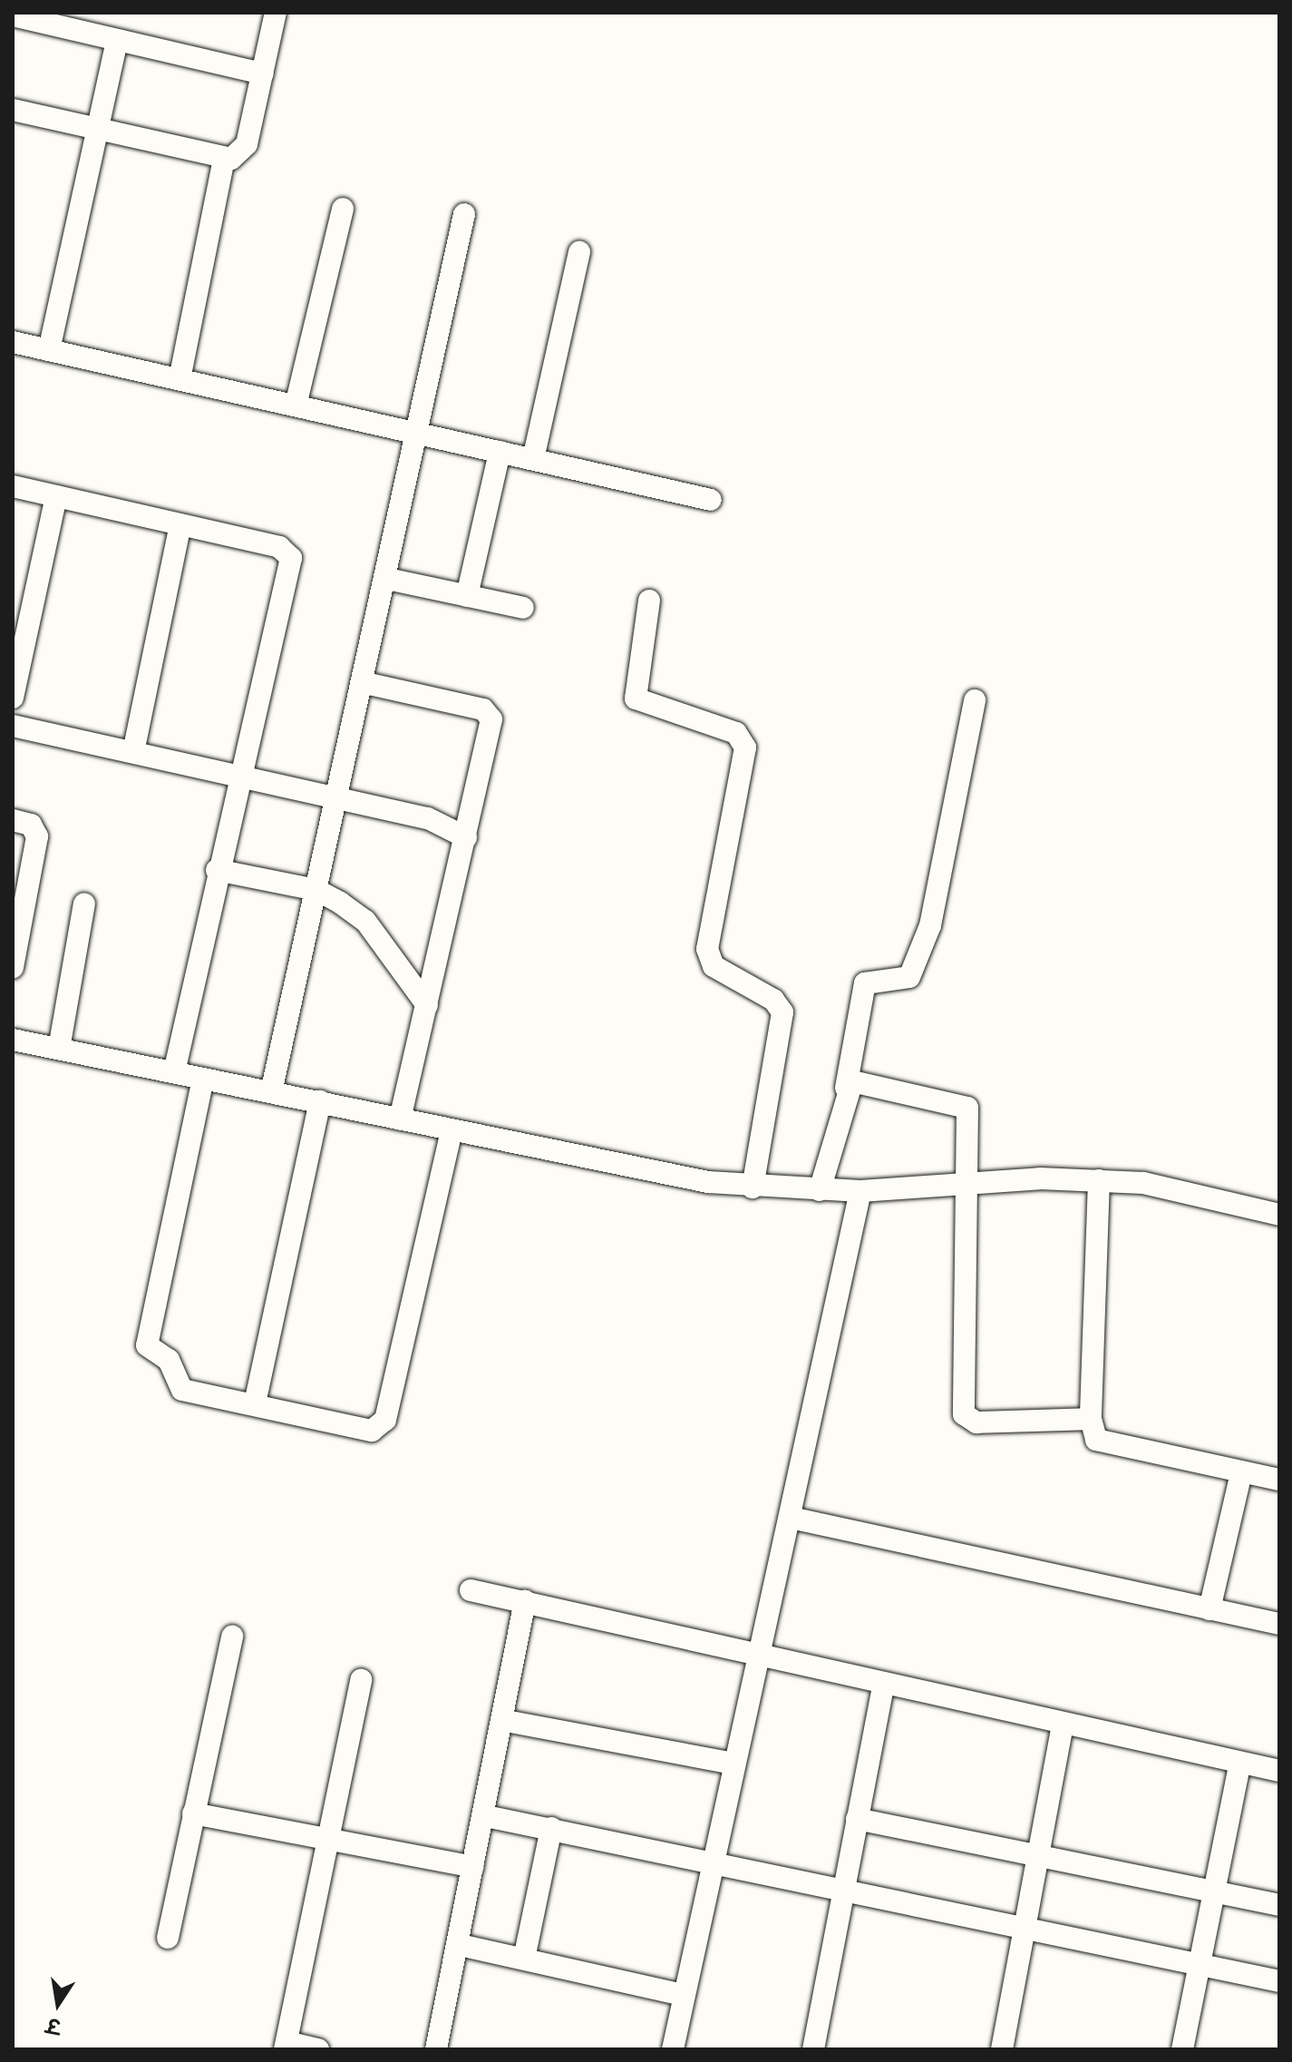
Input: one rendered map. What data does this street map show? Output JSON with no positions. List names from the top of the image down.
{
  "north": "bottom"
}
